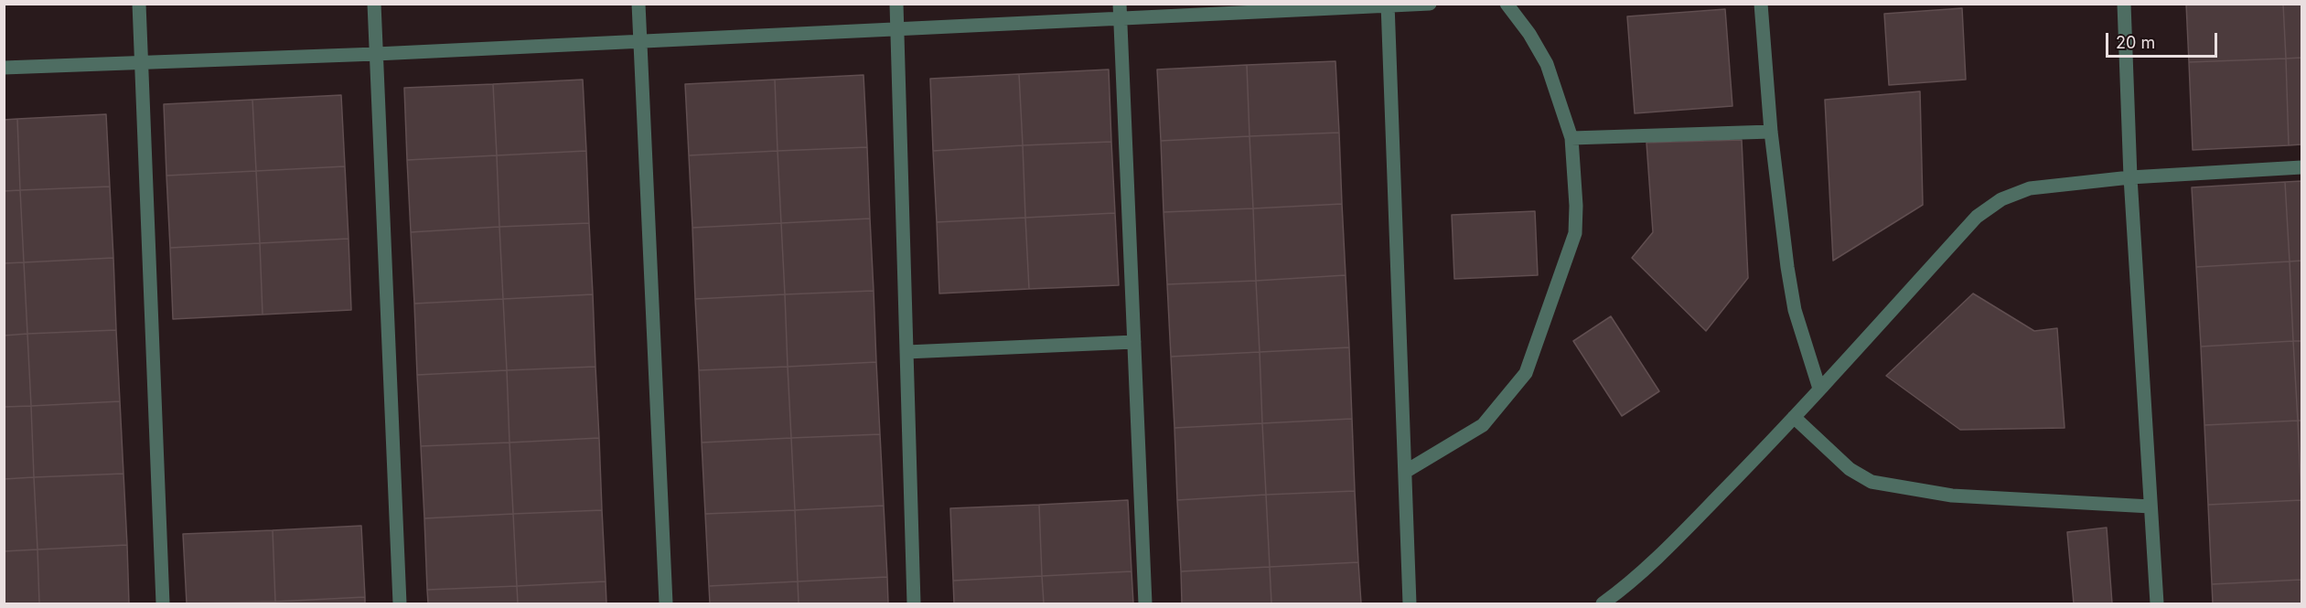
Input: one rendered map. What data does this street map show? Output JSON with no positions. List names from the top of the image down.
{
  "scale_bar": "20 m"
}
